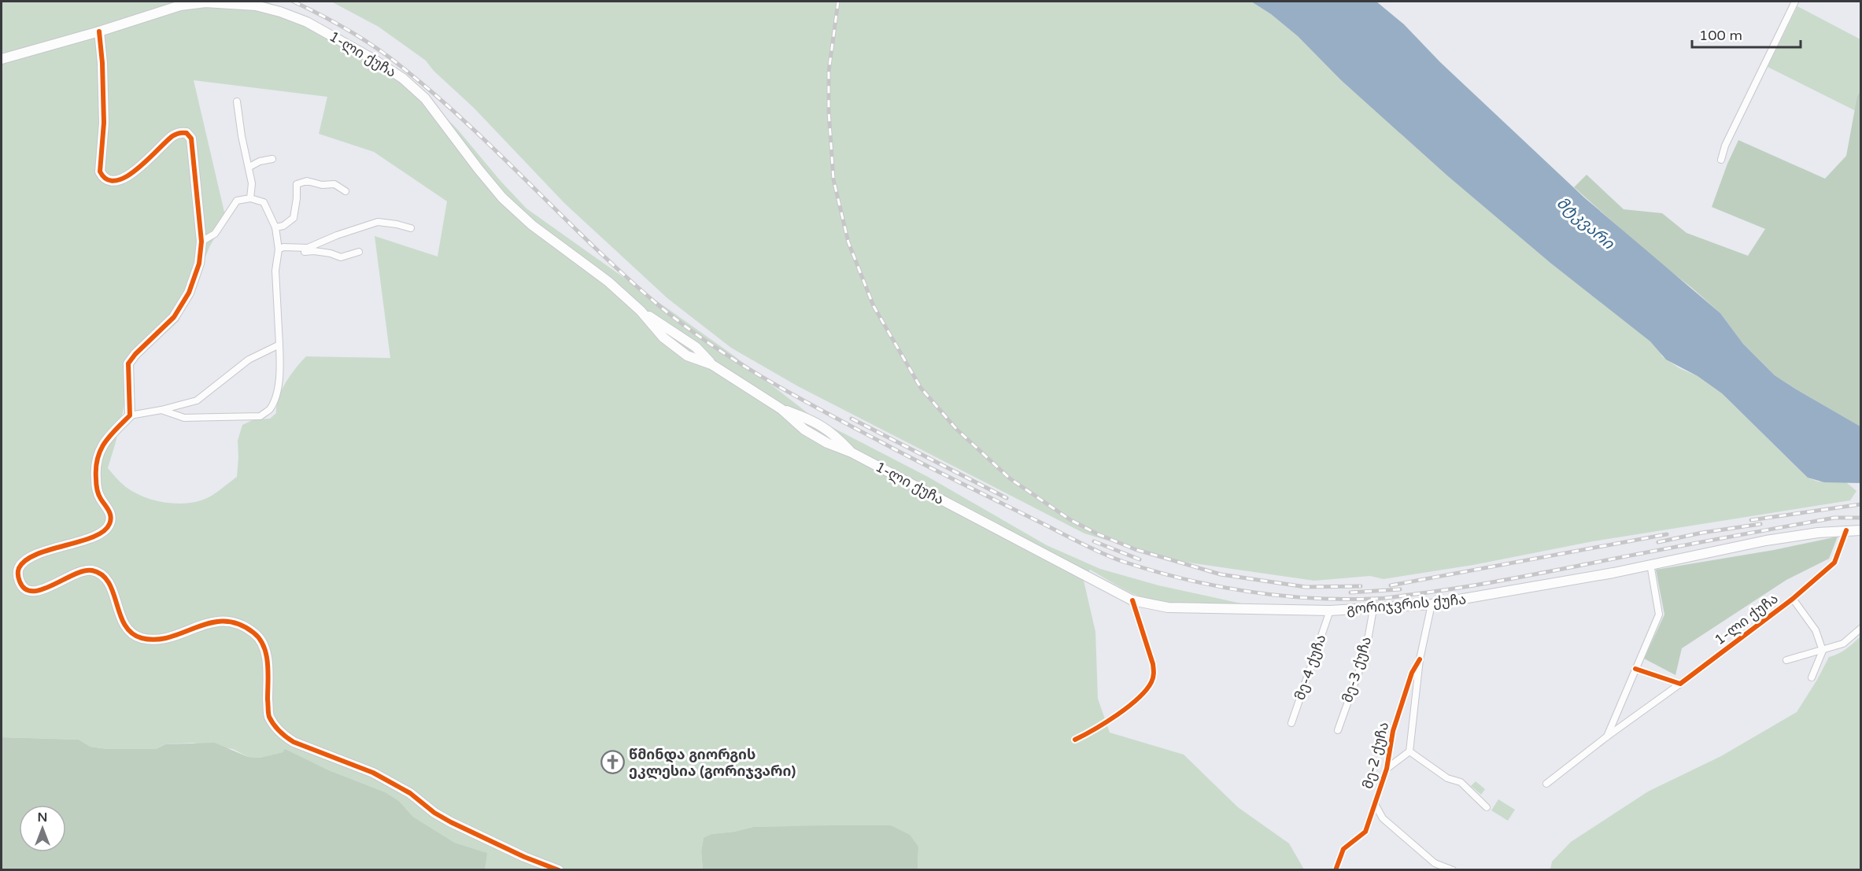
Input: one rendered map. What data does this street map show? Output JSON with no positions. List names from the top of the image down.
{
  "streets": {
    "main road": ["1-ლი ქუჩა", "გორიჯვრის ქუჩა"],
    "street": ["მე-4 ქუჩა", "მე-3 ქუჩა", "მე-2 ქუჩა"]
  },
  "crossings": [
    ["1-ლი ქუჩა", "გორიჯვრის ქუჩა"],
    ["გორიჯვრის ქუჩა", "მე-4 ქუჩა"],
    ["გორიჯვრის ქუჩა", "მე-3 ქუჩა"],
    ["გორიჯვრის ქუჩა", "მე-2 ქუჩა"]
  ],
  "water": ["მტკვარი"],
  "places": {
    "church": ["წმინდა გიორგის ეკლესია (გორიჯვარი)"]
  },
  "scale_bar": "100 m",
  "north": "top"
}
